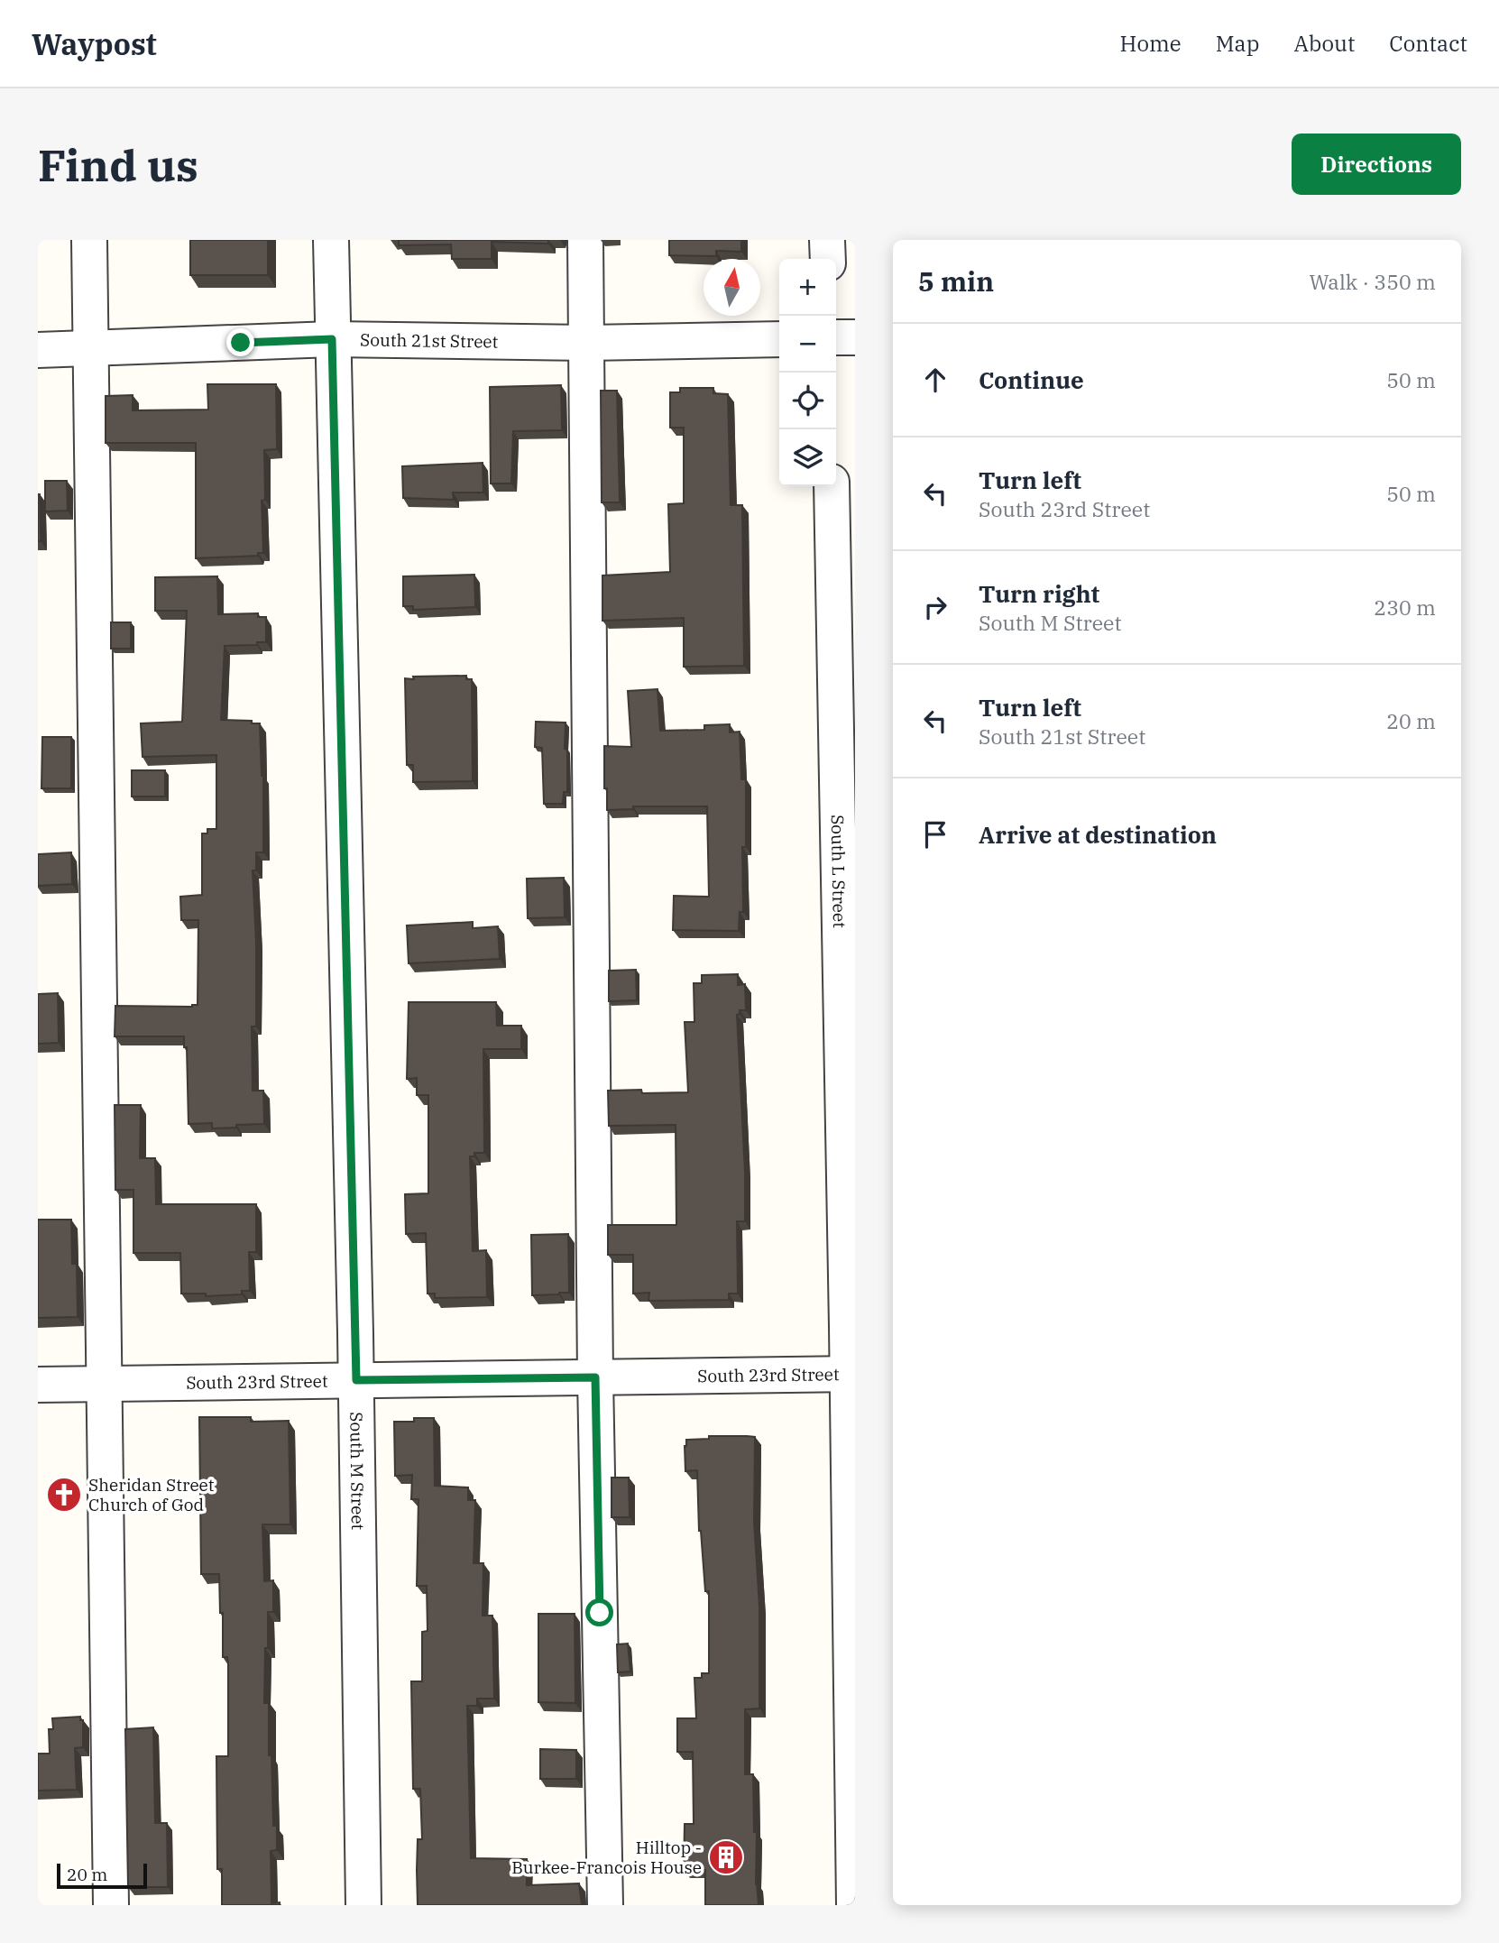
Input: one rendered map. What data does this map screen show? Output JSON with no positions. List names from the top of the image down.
{
  "streets": {
    "street": [
      "South 21st Street",
      "South L Street",
      "South 23rd Street",
      "South M Street"
    ]
  },
  "crossings": [
    ["South 21st Street", "South M Street"],
    ["South L Street", "South 23rd Street"],
    ["South 23rd Street", "South M Street"]
  ],
  "places": {
    "church": ["Sheridan Street Church of God"],
    "building": ["Hilltop - Burkee-Francois House"]
  },
  "scale_bar": "20 m",
  "north": "top",
  "page": {
    "header": "Waypost",
    "nav": [
      "Home",
      "Map",
      "About",
      "Contact"
    ],
    "buttons": "Directions",
    "title": "Find us",
    "heading": ["5 min", "Walk · 350 m"],
    "map_buttons": ["+", "−"],
    "list": [
      ["Continue", "50 m"],
      ["Turn left", "South 23rd Street", "50 m"],
      ["Turn right", "South M Street", "230 m"],
      ["Turn left", "South 21st Street", "20 m"],
      "Arrive at destination"
    ],
    "scale": "20 m"
  }
}
